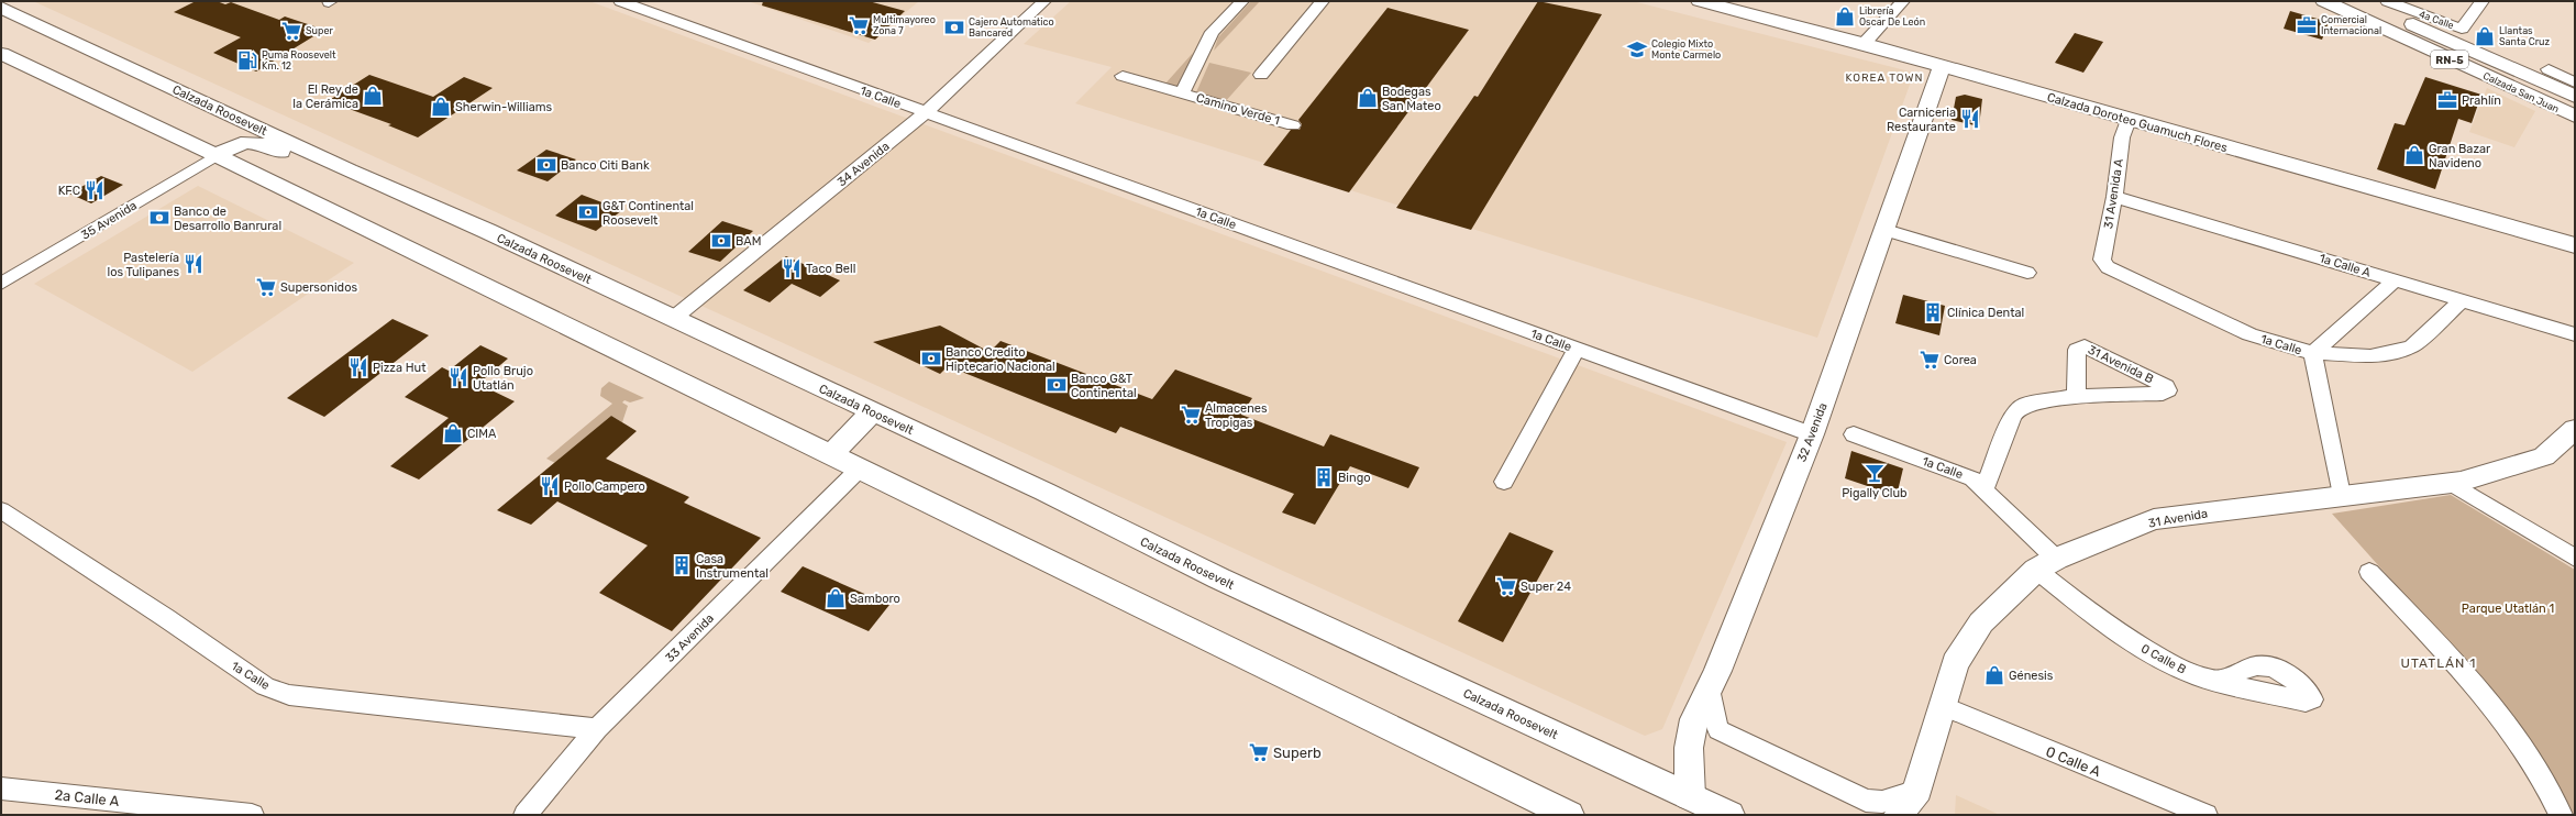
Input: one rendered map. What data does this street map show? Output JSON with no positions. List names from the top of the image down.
{
  "streets": {
    "main road": [
      "RN-5",
      "Calzada San Juan",
      "Calzada Roosevelt",
      "Calzada Doroteo Guamuch Flores",
      "32 Avenida",
      "31 Avenida"
    ],
    "street": [
      "4a Calle",
      "1a Calle",
      "Camino Verde 1",
      "34 Avenida",
      "31 Avenida A",
      "35 Avenida",
      "1a Calle A",
      "31 Avenida B",
      "33 Avenida",
      "0 Calle B",
      "0 Calle A",
      "2a Calle A"
    ]
  },
  "crossings": [
    ["1a Calle", "34 Avenida"],
    ["1a Calle", "31 Avenida A"],
    ["1a Calle", "1a Calle A"],
    ["1a Calle", "31 Avenida B"],
    ["1a Calle", "32 Avenida"],
    ["1a Calle", "31 Avenida"],
    ["1a Calle", "33 Avenida"],
    ["1a Calle", "0 Calle B"],
    ["Calzada Roosevelt", "34 Avenida"],
    ["Calzada Roosevelt", "32 Avenida"],
    ["Calzada Doroteo Guamuch Flores", "31 Avenida A"],
    ["Calzada Doroteo Guamuch Flores", "32 Avenida"],
    ["31 Avenida A", "1a Calle A"],
    ["31 Avenida", "0 Calle B"],
    ["31 Avenida", "0 Calle A"]
  ],
  "districts": ["KOREA TOWN", "UTATLÁN 1"],
  "parks": ["Parque Utatlán 1"],
  "places": {
    "shop": [
      "Librería Oscar De León",
      "Llantas Santa Cruz",
      "El Rey de la Cerámica",
      "Bodegas San Mateo",
      "Sherwin-Williams",
      "Gran Bazar Navideno",
      "CIMA",
      "Samboro",
      "Génesis"
    ],
    "supermarket": [
      "Multimayoreo Zona 7",
      "Super",
      "Supersonidos",
      "Corea",
      "Almacenes Tropigas",
      "Super 24",
      "Superb"
    ],
    "office": ["Comercial Internacional", "Prahlín"],
    "bank": [
      "Cajero Automatico Bancared",
      "Banco Citi Bank",
      "G&T Continental Roosevelt",
      "Banco de Desarrollo Banrural",
      "BAM",
      "Banco Credito Hiptecario Nacional",
      "Banco G&T Continental"
    ],
    "school or university": ["Colegio Mixto Monte Carmelo"],
    "fuel station": ["Puma Roosevelt Km. 12"],
    "restaurant": [
      "Carniceria Restaurante",
      "KFC",
      "Pastelería los Tulipanes",
      "Taco Bell",
      "Pizza Hut",
      "Pollo Brujo Utatlán",
      "Pollo Campero"
    ],
    "building": ["Clínica Dental", "Bingo", "Casa Instrumental"],
    "bar": ["Pigally Club"]
  }
}
